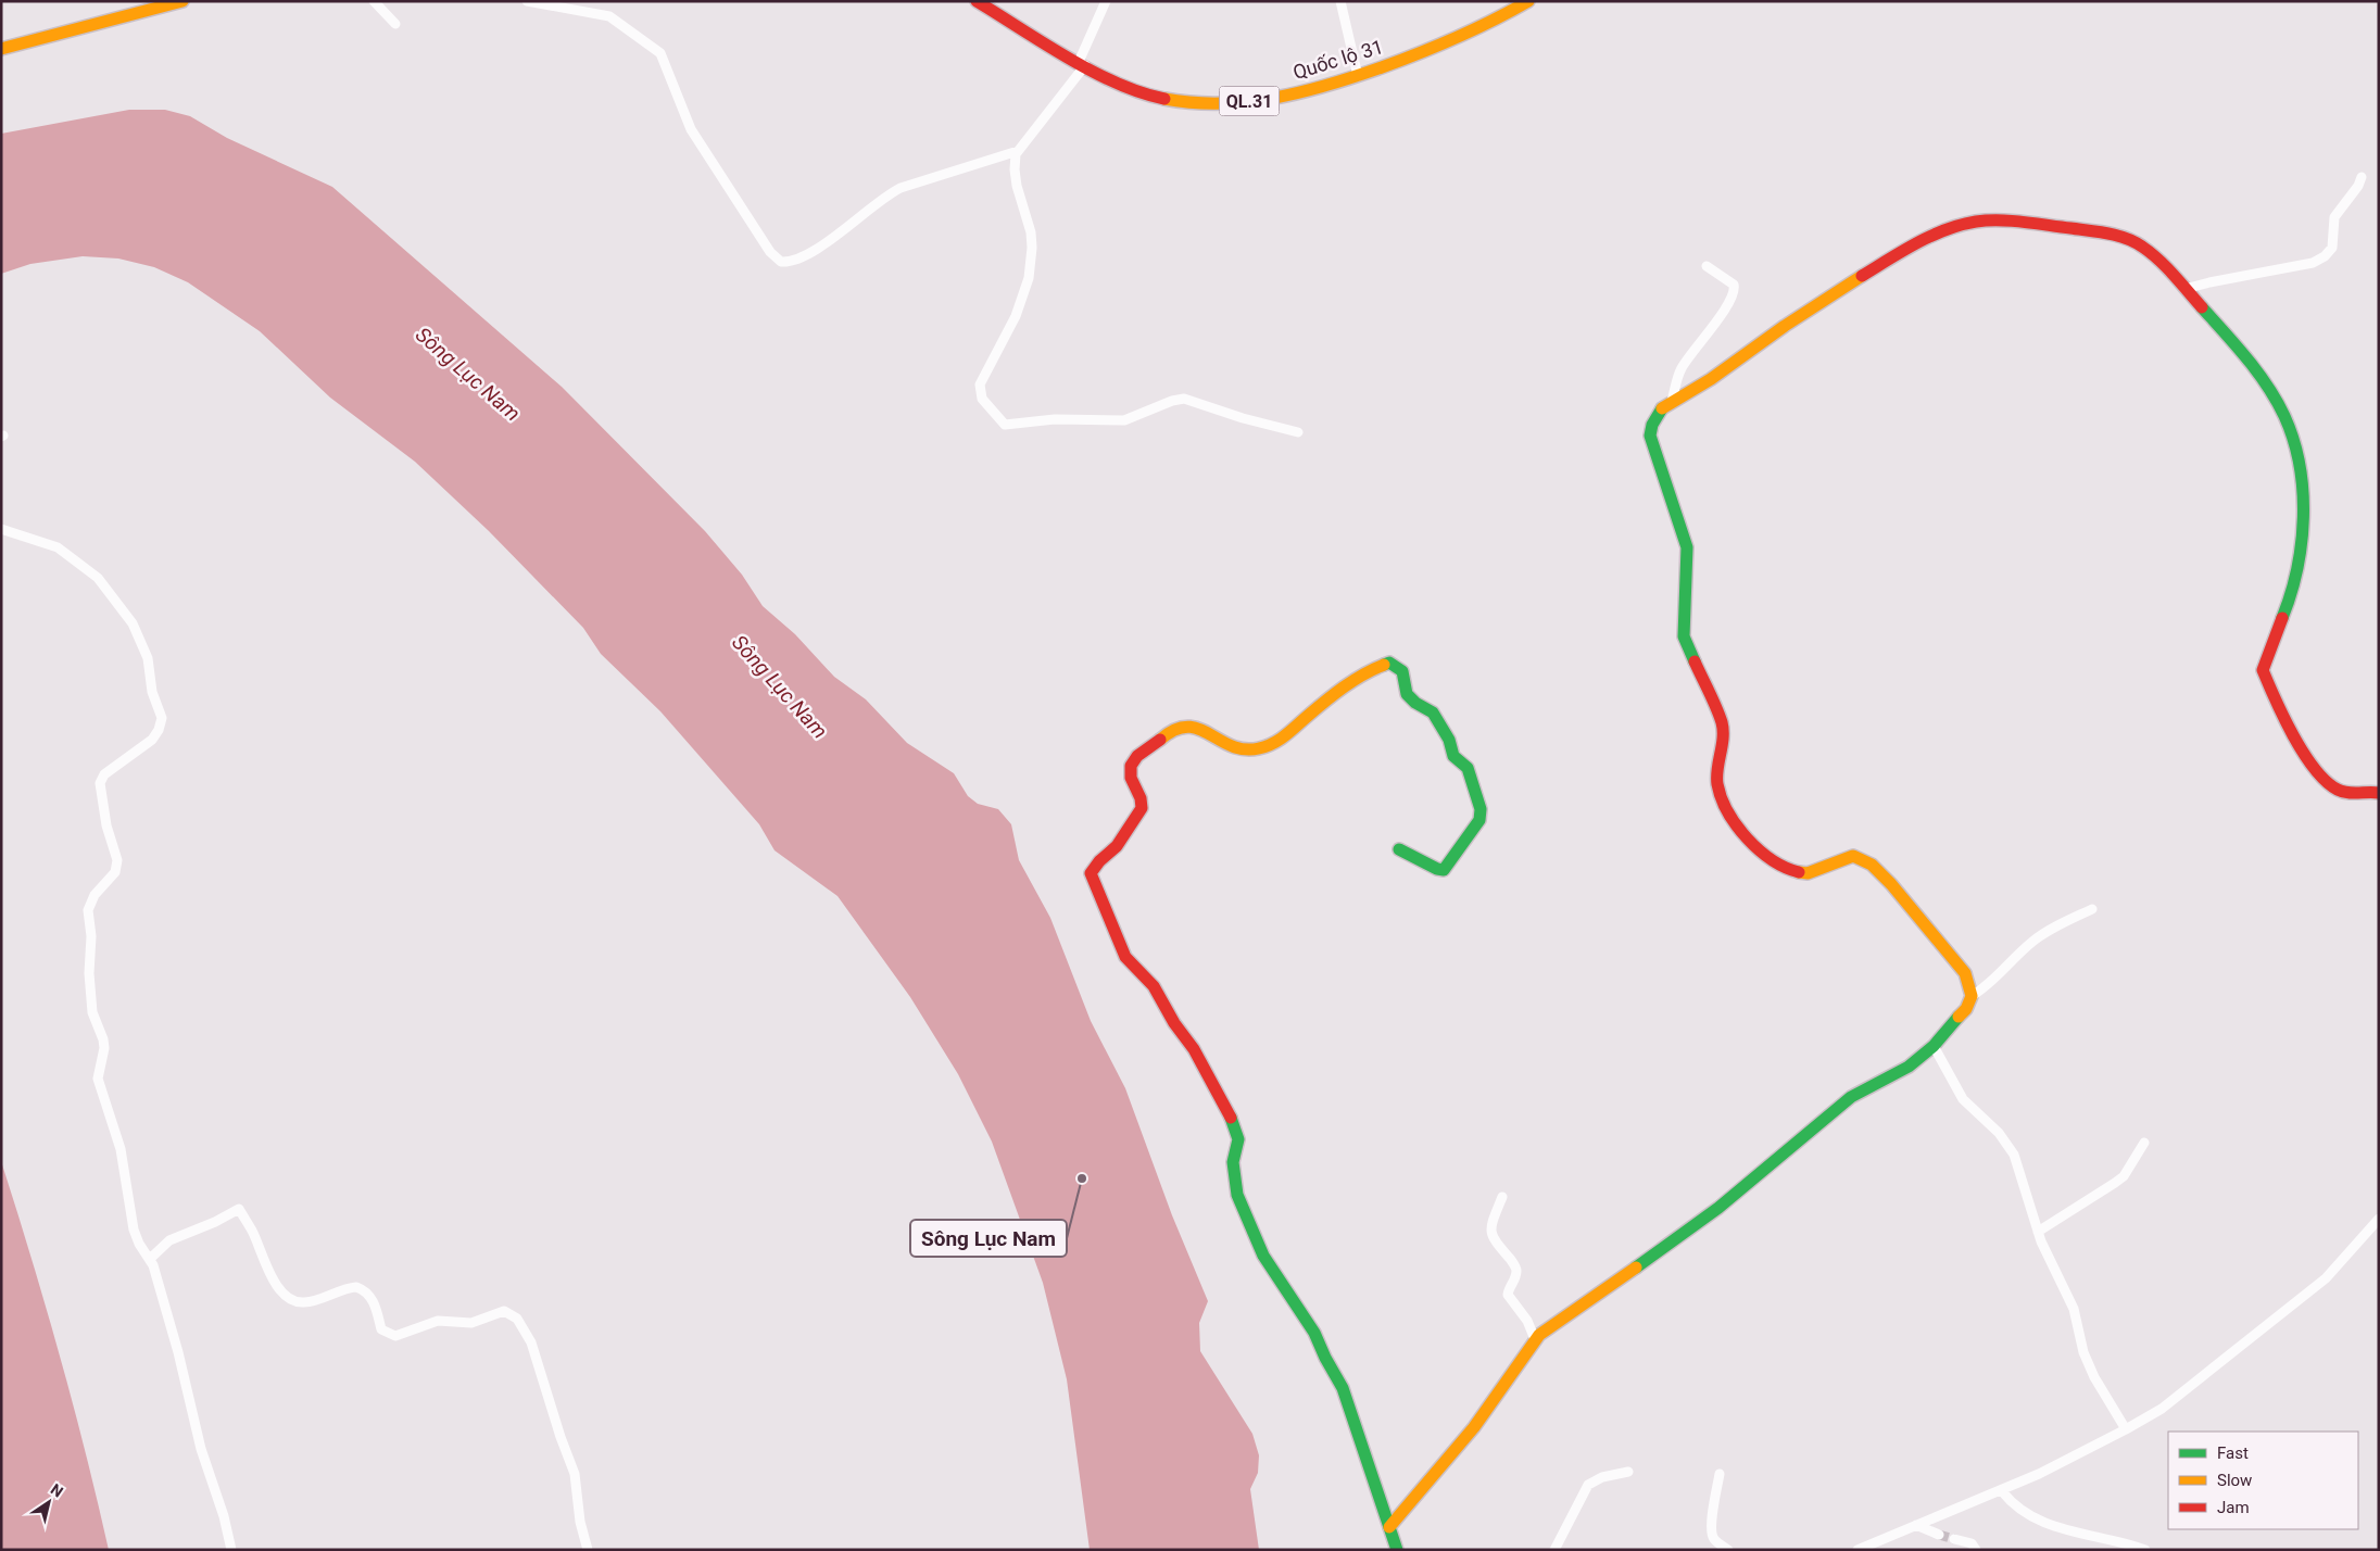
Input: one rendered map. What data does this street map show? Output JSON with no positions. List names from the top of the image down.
{
  "streets": {
    "main road": ["Quốc lộ 31", "QL.31"]
  },
  "water": ["Sông Lục Nam"],
  "places": ["Sông Lục Nam"],
  "legend": ["Fast", "Slow", "Jam"],
  "north": "top right"
}
